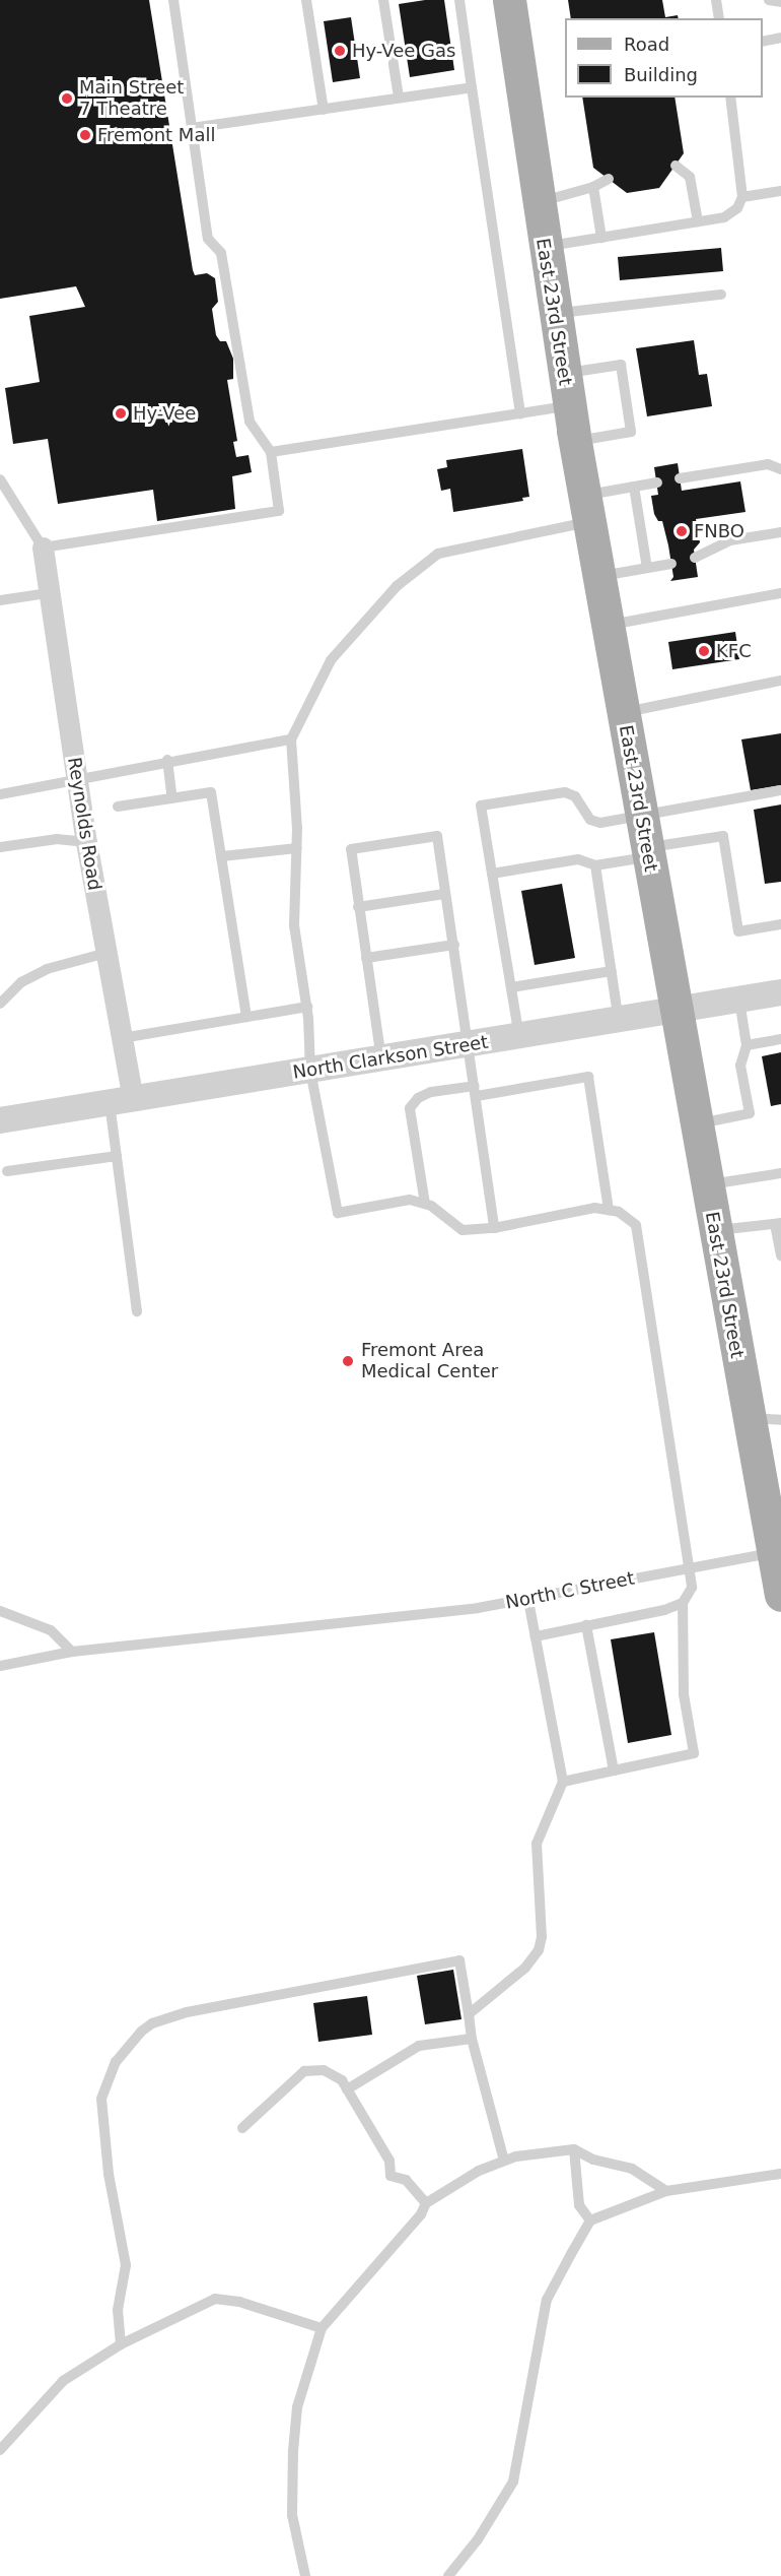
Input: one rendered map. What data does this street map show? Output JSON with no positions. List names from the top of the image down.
{
  "streets": {
    "main road": ["East 23rd Street"],
    "street": ["Reynolds Road", "North Clarkson Street"],
    "lane": ["North C Street"]
  },
  "crossings": [
    ["East 23rd Street", "North Clarkson Street"],
    ["East 23rd Street", "North C Street"],
    ["Reynolds Road", "North Clarkson Street"]
  ],
  "places": [
    "Hy-Vee Gas",
    "Main Street 7 Theatre",
    "Fremont Mall",
    "Hy-Vee",
    "FNBO",
    "KFC",
    "Fremont Area Medical Center"
  ],
  "legend": ["Road", "Building"]
}
